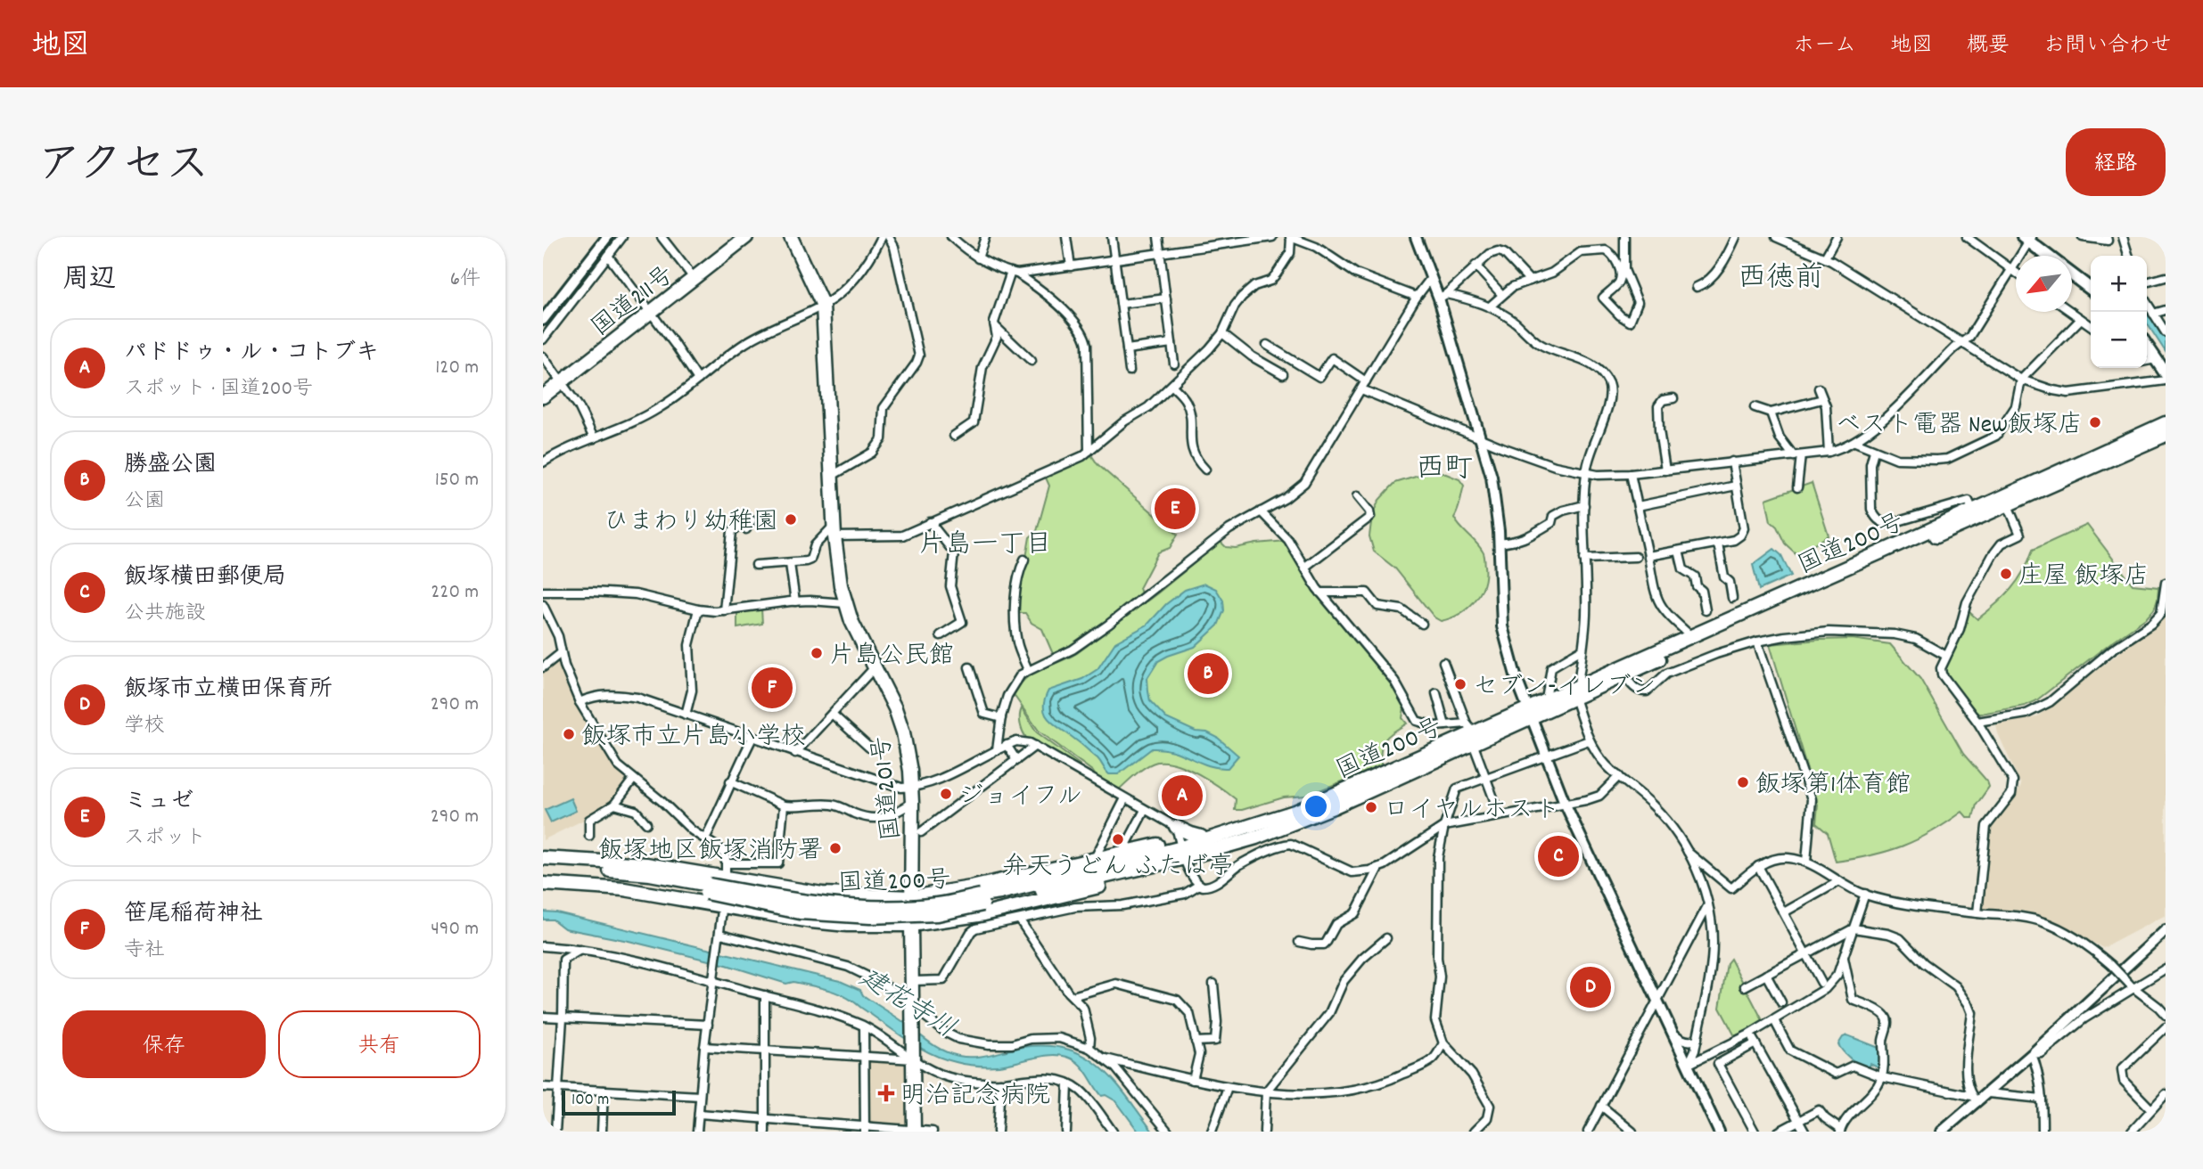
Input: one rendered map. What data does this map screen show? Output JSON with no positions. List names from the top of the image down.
{
  "streets": {
    "highway": ["国道211号", "国道200号", "国道201号"]
  },
  "districts": ["西徳前", "西町", "片島一丁目"],
  "water": ["建花寺川"],
  "places": {
    "other": [
      "ベスト電器 New飯塚店",
      "ひまわり幼稚園",
      "庄屋 飯塚店",
      "片島公民館",
      "セブン-イレブン",
      "飯塚市立片島小学校",
      "飯塚第1体育館",
      "ジョイフル",
      "ロイヤルホスト",
      "弁天うどん ふたば亭",
      "飯塚地区飯塚消防署"
    ],
    "health": ["明治記念病院"]
  },
  "scale_bar": "100 m",
  "north": "bottom left",
  "page": {
    "header": "地図",
    "nav": [
      "ホーム",
      "地図",
      "概要",
      "お問い合わせ"
    ],
    "title": "アクセス",
    "buttons": [
      "経路",
      ["保存", "共有"]
    ],
    "heading": ["周辺", "6件"],
    "map_buttons": ["+", "−"],
    "list": [
      {
        "mark": "A",
        "name": "パドドゥ・ル・コトブキ",
        "note": "スポット · 国道200号",
        "value": "120 m"
      },
      {
        "mark": "B",
        "name": "勝盛公園",
        "note": "公園",
        "value": "150 m"
      },
      {
        "mark": "C",
        "name": "飯塚横田郵便局",
        "note": "公共施設",
        "value": "220 m"
      },
      {
        "mark": "D",
        "name": "飯塚市立横田保育所",
        "note": "学校",
        "value": "290 m"
      },
      {
        "mark": "E",
        "name": "ミュゼ",
        "note": "スポット",
        "value": "290 m"
      },
      {
        "mark": "F",
        "name": "笹尾稲荷神社",
        "note": "寺社",
        "value": "490 m"
      }
    ],
    "pins": [
      "E",
      "B",
      "F",
      "A",
      "C",
      "D"
    ],
    "scale": "100 m"
  }
}
